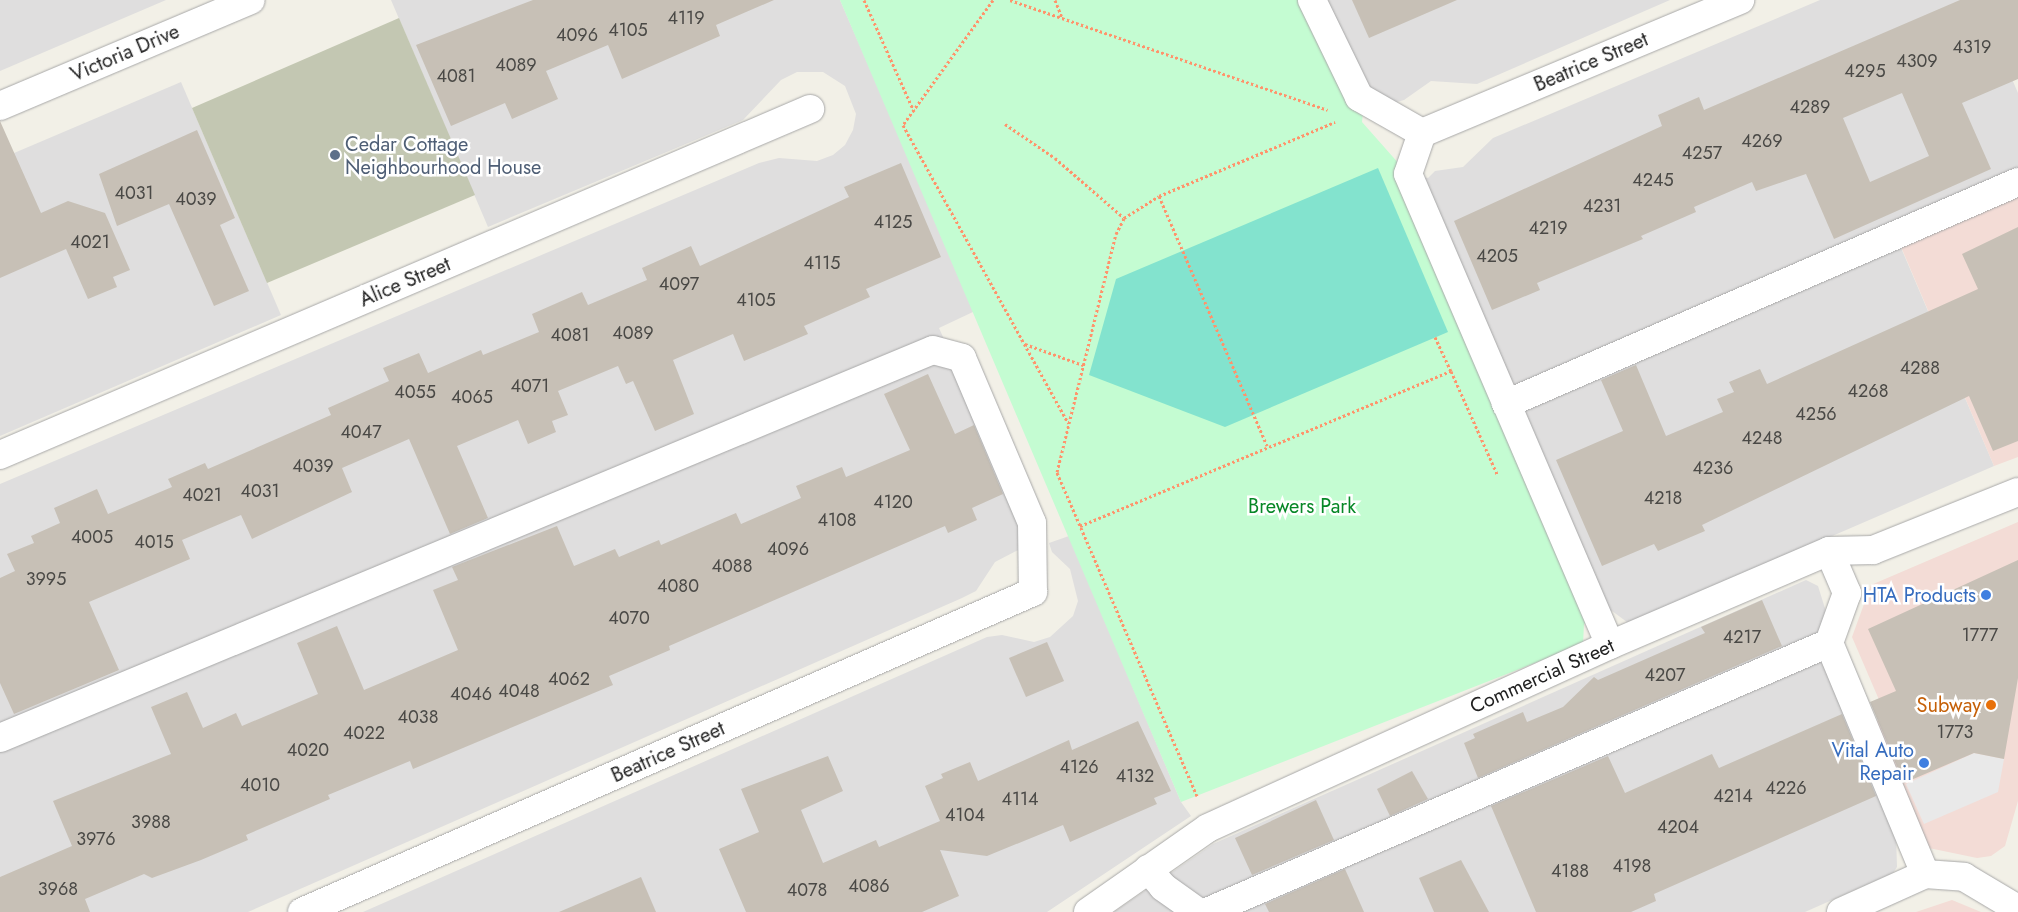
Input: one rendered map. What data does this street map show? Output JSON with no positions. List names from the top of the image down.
{
  "streets": {
    "street": [
      "Victoria Drive",
      "Beatrice Street",
      "Alice Street",
      "Commercial Street"
    ]
  },
  "parks": ["Brewers Park"],
  "places": [
    "Cedar Cottage Neighbourhood House",
    "HTA Products",
    "Subway",
    "Vital Auto Repair"
  ],
  "house_numbers": [
    "4119",
    "4105",
    "4096",
    "4319",
    "4309",
    "4089",
    "4295",
    "4081",
    "4289",
    "4269",
    "4257",
    "4245",
    "4031",
    "4039",
    "4231",
    "4125",
    "4219",
    "4021",
    "4205",
    "4115",
    "4097",
    "4105",
    "4089",
    "4081",
    "4288",
    "4071",
    "4268",
    "4055",
    "4065",
    "4256",
    "4047",
    "4248",
    "4039",
    "4236",
    "4031",
    "4021",
    "4218",
    "4120",
    "4108",
    "4005",
    "4015",
    "4096",
    "4088",
    "3995",
    "4080",
    "4070",
    "1777",
    "4217",
    "4207",
    "4062",
    "4048",
    "4046",
    "4038",
    "1773",
    "4022",
    "4020",
    "4126",
    "4132",
    "4010",
    "4226",
    "4214",
    "4114",
    "4104",
    "3988",
    "4204",
    "3976",
    "4198",
    "4188",
    "4086",
    "3968",
    "4078"
  ]
}
